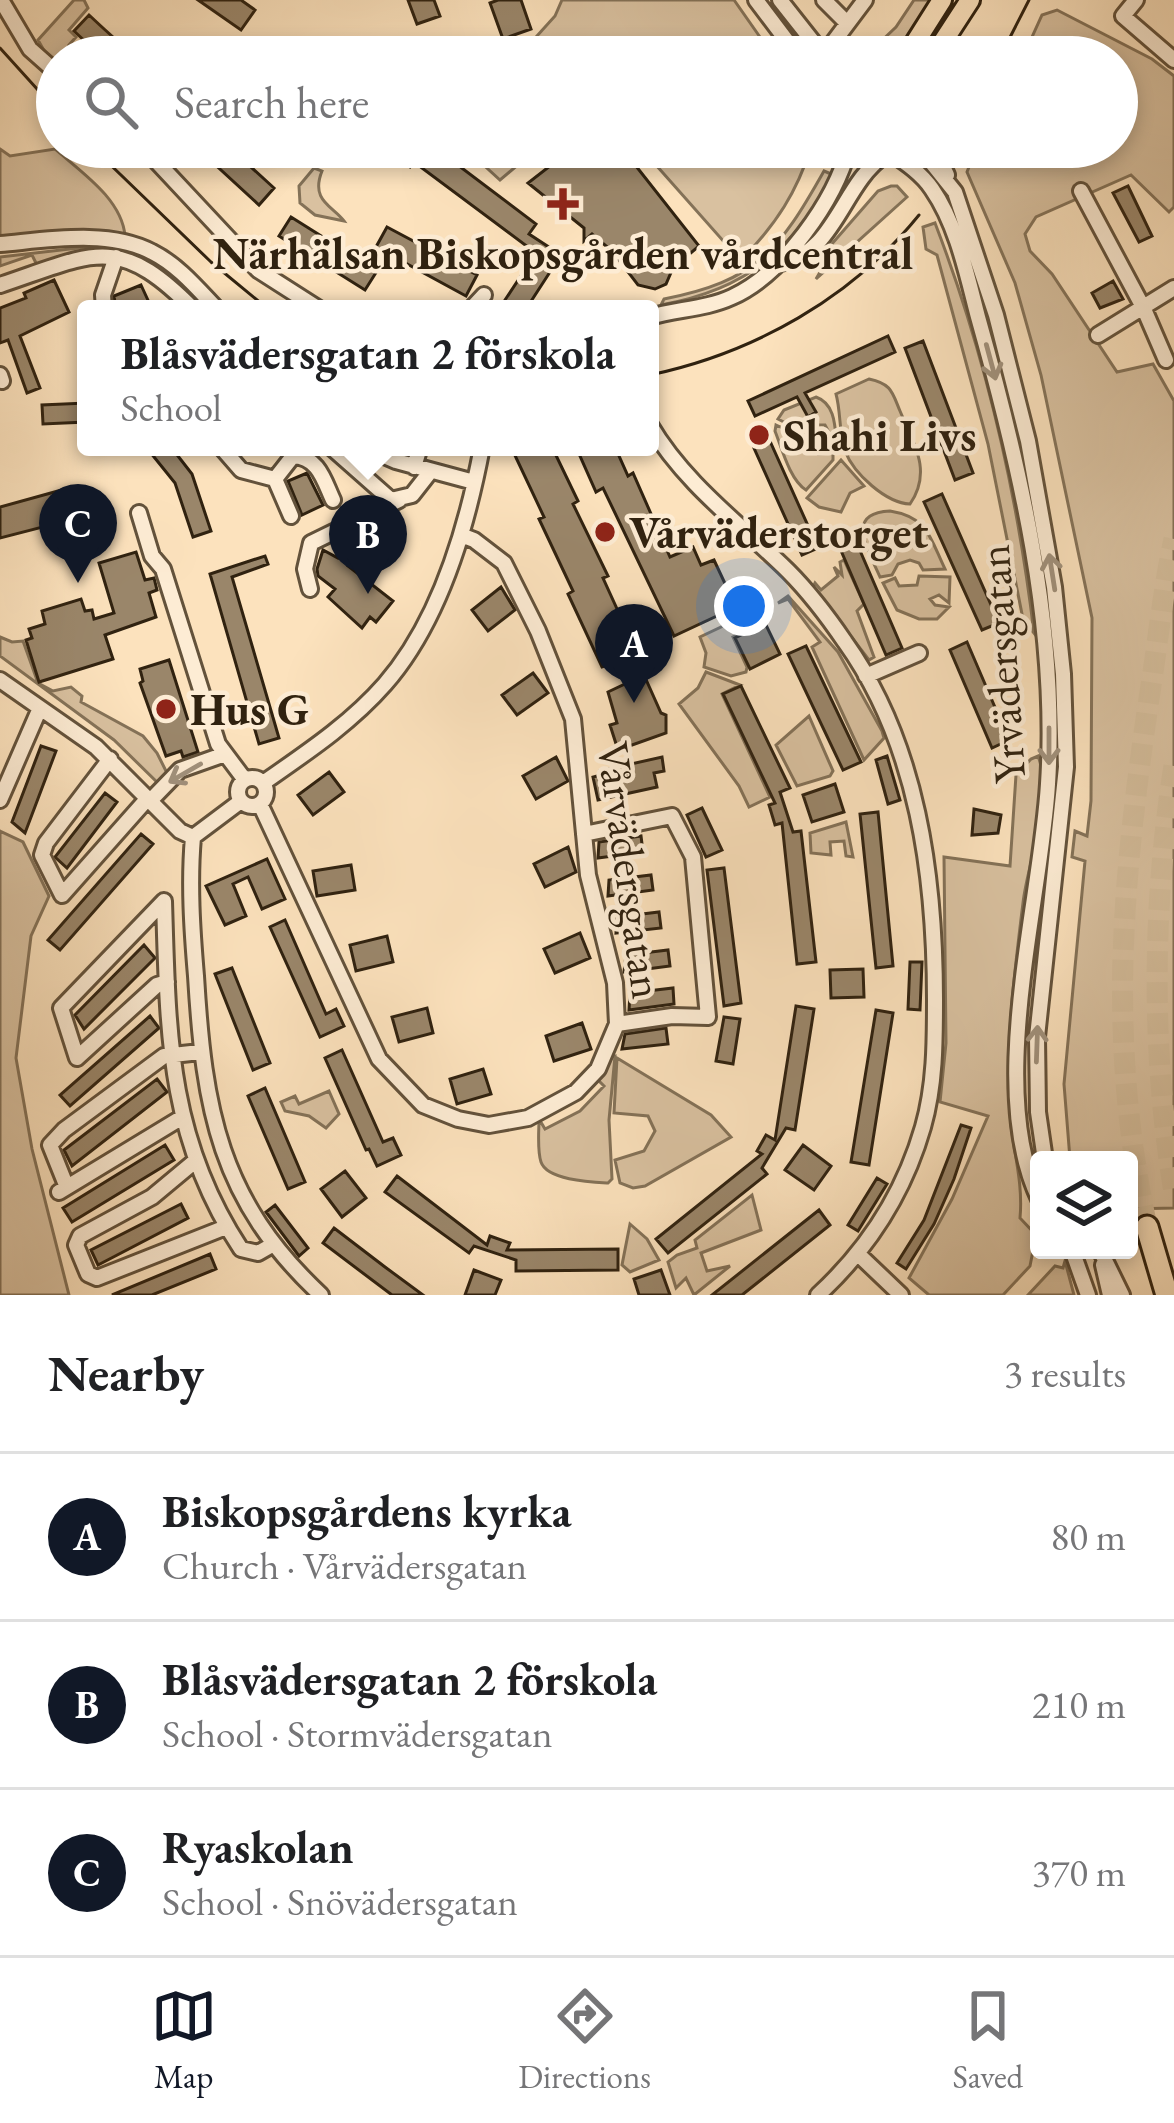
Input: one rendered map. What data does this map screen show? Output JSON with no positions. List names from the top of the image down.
{
  "streets": {
    "street": ["Yrvädersgatan", "Vårvädersgatan"]
  },
  "places": {
    "health": ["Närhälsan Biskopsgården vårdcentral"],
    "other": ["Shahi Livs", "Vårväderstorget", "Hus G"]
  },
  "page": {
    "search": "Search here",
    "popup": ["Blåsvädersgatan 2 förskola", "School"],
    "pins": ["C", "B", "A"],
    "heading": ["Nearby", "3 results"],
    "list": [
      {
        "mark": "A",
        "name": "Biskopsgårdens kyrka",
        "note": "Church · Vårvädersgatan",
        "value": "80 m"
      },
      {
        "mark": "B",
        "name": "Blåsvädersgatan 2 förskola",
        "note": "School · Stormvädersgatan",
        "value": "210 m"
      },
      {
        "mark": "C",
        "name": "Ryaskolan",
        "note": "School · Snövädersgatan",
        "value": "370 m"
      }
    ],
    "nav": ["Map", "Directions", "Saved"]
  }
}
